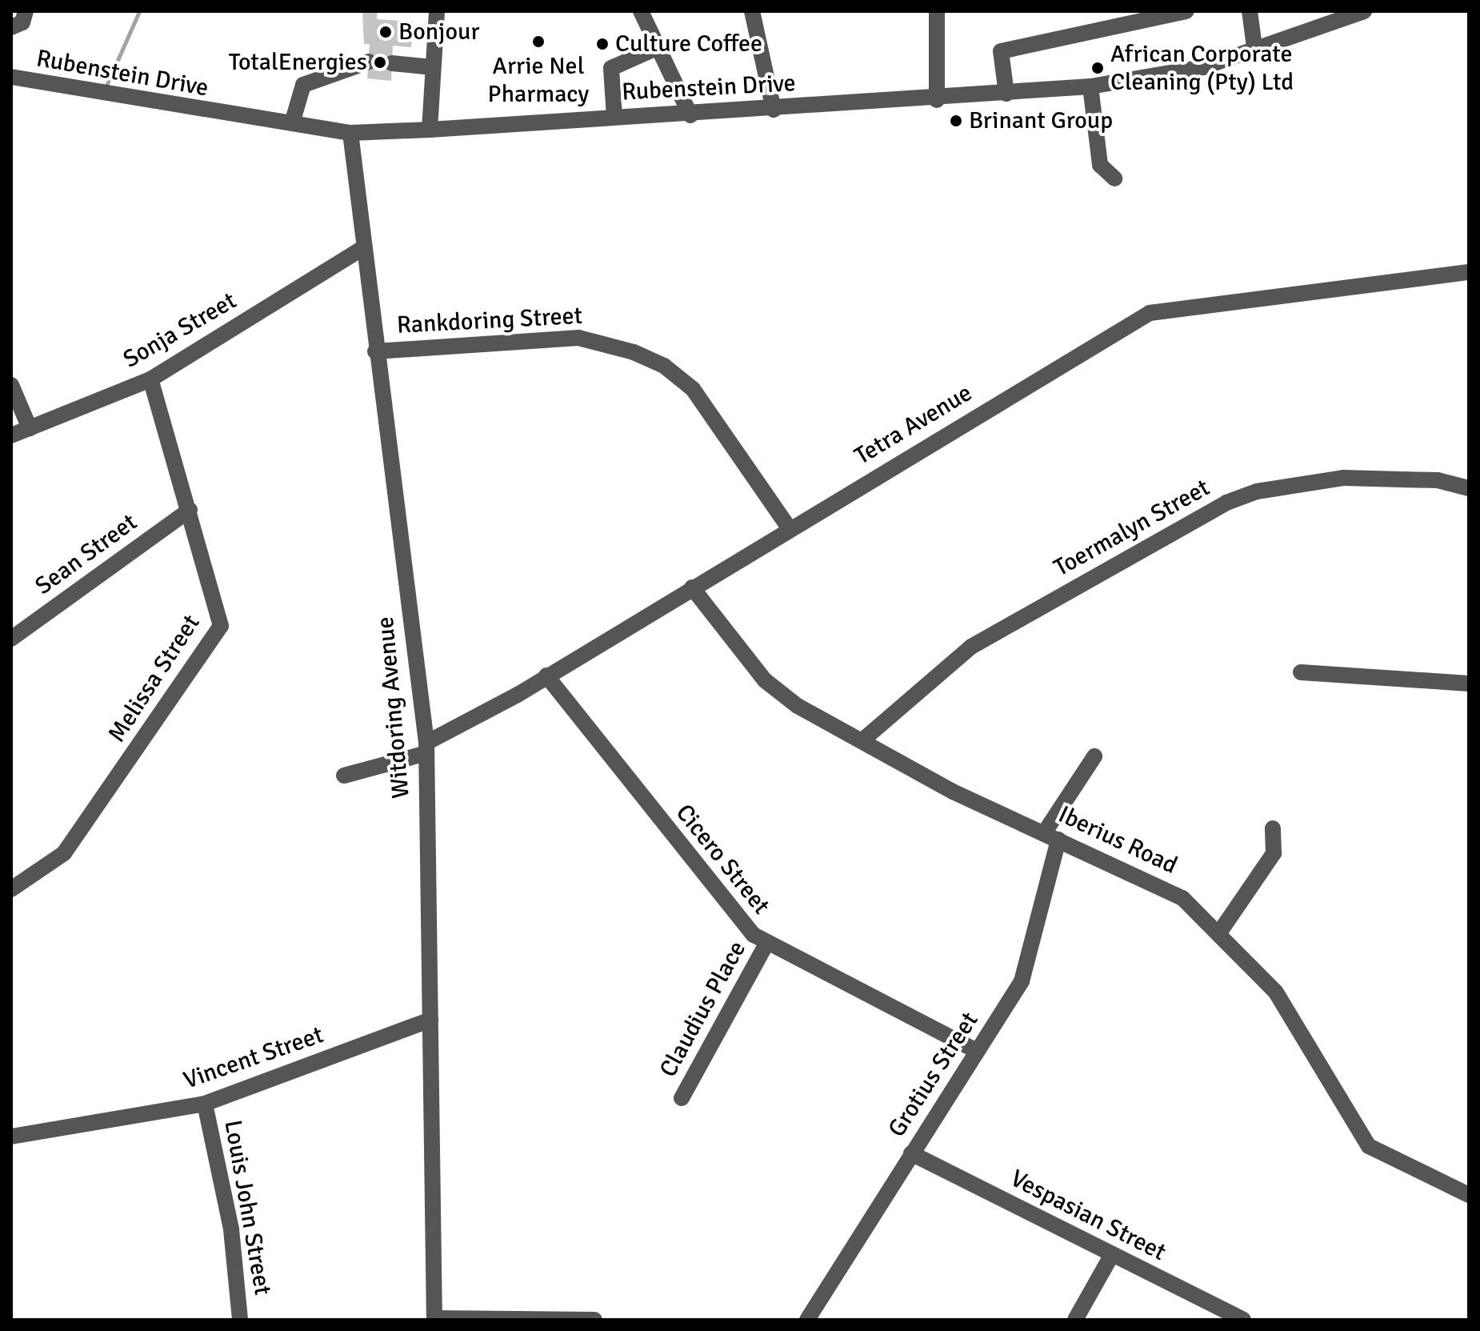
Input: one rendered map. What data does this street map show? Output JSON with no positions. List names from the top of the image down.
{
  "streets": {
    "street": [
      "Rubenstein Drive",
      "Rankdoring Street",
      "Sonja Street",
      "Tetra Avenue",
      "Toermalyn Street",
      "Sean Street",
      "Melissa Street",
      "Witdoring Avenue",
      "Iberius Road",
      "Cicero Street",
      "Claudius Place",
      "Vincent Street",
      "Grotius Street",
      "Louis John Street",
      "Vespasian Street"
    ]
  },
  "crossings": [
    ["Rubenstein Drive", "Witdoring Avenue"],
    ["Rankdoring Street", "Tetra Avenue"],
    ["Rankdoring Street", "Witdoring Avenue"],
    ["Sonja Street", "Melissa Street"],
    ["Sonja Street", "Witdoring Avenue"],
    ["Tetra Avenue", "Witdoring Avenue"],
    ["Tetra Avenue", "Iberius Road"],
    ["Tetra Avenue", "Cicero Street"],
    ["Toermalyn Street", "Iberius Road"],
    ["Sean Street", "Melissa Street"],
    ["Witdoring Avenue", "Vincent Street"],
    ["Iberius Road", "Grotius Street"],
    ["Cicero Street", "Claudius Place"],
    ["Cicero Street", "Grotius Street"],
    ["Vincent Street", "Louis John Street"],
    ["Grotius Street", "Vespasian Street"]
  ],
  "places": [
    "Bonjour",
    "Arrie Nel Pharmacy",
    "Culture Coffee",
    "TotalEnergies",
    "African Corporate Cleaning (Pty) Ltd",
    "Brinant Group"
  ]
}
